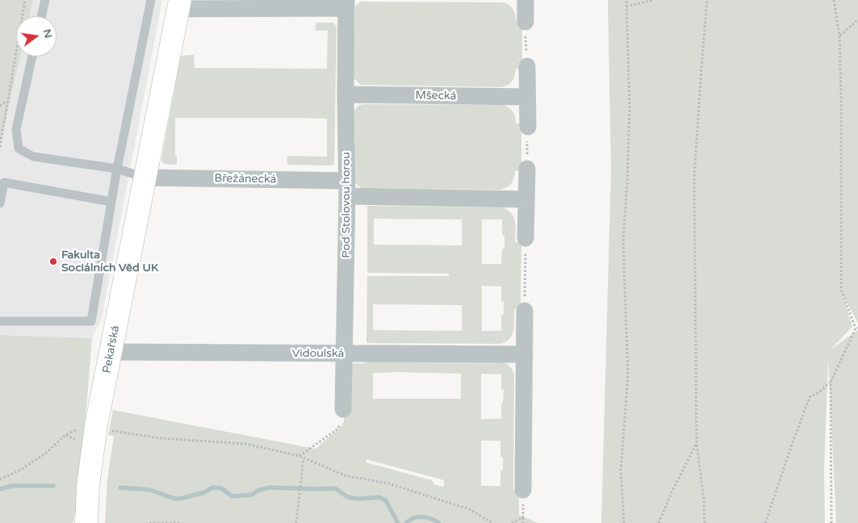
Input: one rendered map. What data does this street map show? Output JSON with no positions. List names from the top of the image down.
{
  "streets": {
    "street": [
      "Mšecká",
      "Břežánecká",
      "Pod Stolovou horou",
      "Pekařská",
      "Vidoulská"
    ]
  },
  "crossings": [
    ["Mšecká", "Pod Stolovou horou"],
    ["Břežánecká", "Pod Stolovou horou"],
    ["Břežánecká", "Pekařská"],
    ["Pod Stolovou horou", "Vidoulská"],
    ["Pekařská", "Vidoulská"]
  ],
  "places": ["Fakulta Sociálních Věd UK"],
  "north": "right"
}
